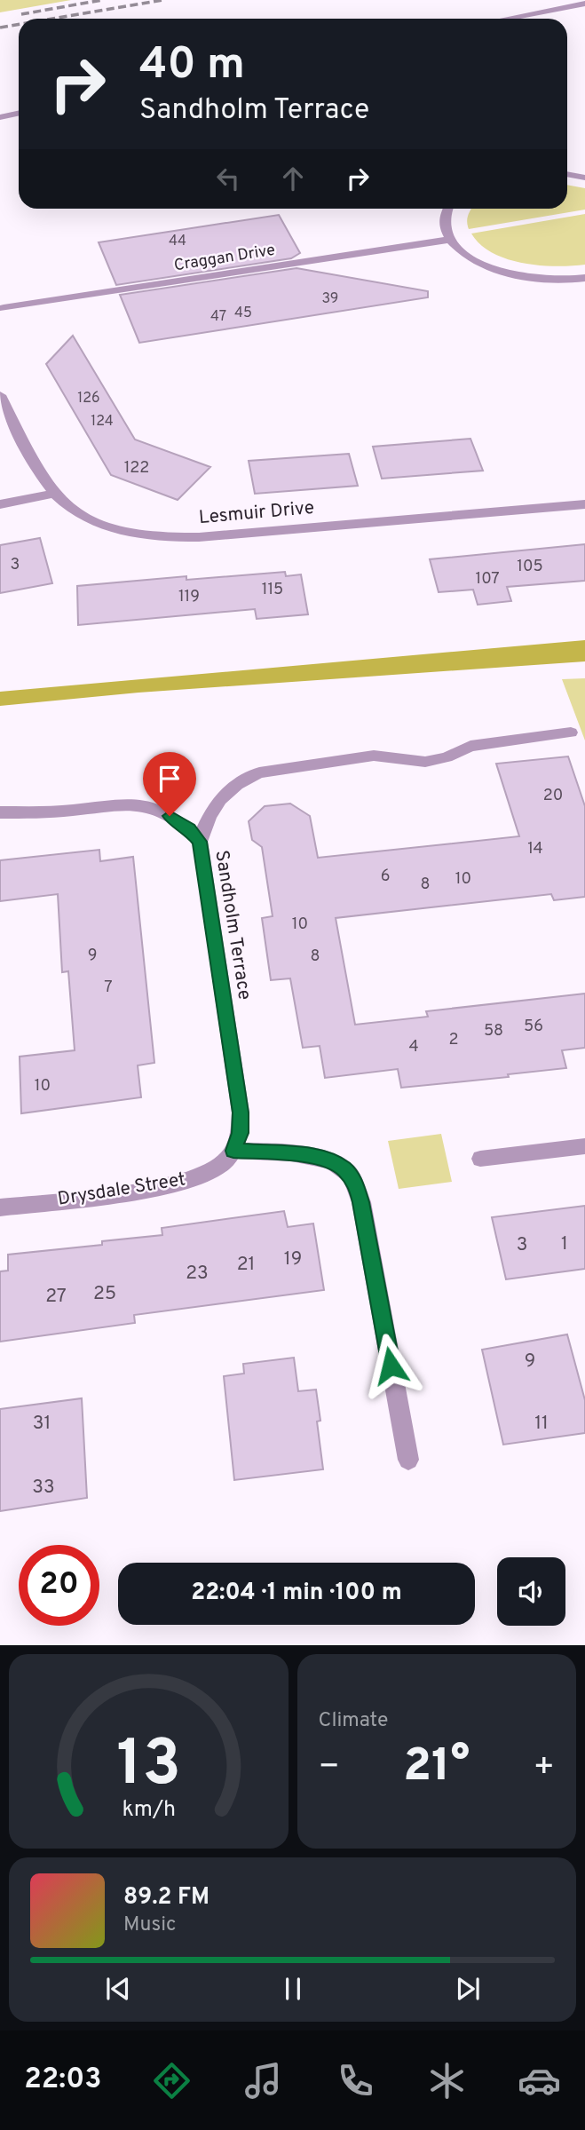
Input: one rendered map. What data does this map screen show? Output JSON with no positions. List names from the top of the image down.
{
  "streets": {
    "street": [
      "Craggan Drive",
      "Lesmuir Drive",
      "Sandholm Terrace",
      "Drysdale Street"
    ]
  },
  "crossings": [
    ["Sandholm Terrace", "Drysdale Street"]
  ],
  "house_numbers": [
    "44",
    "39",
    "45",
    "47",
    "126",
    "124",
    "122",
    "3",
    "105",
    "107",
    "115",
    "119",
    "20",
    "14",
    "6",
    "10",
    "8",
    "10",
    "9",
    "8",
    "7",
    "56",
    "58",
    "2",
    "4",
    "10",
    "1",
    "3",
    "19",
    "21",
    "23",
    "25",
    "27",
    "9",
    "31",
    "11",
    "33"
  ],
  "page": {
    "turn": ["40 m", "Sandholm Terrace"],
    "limit": "20",
    "trip": "22:04 · 1 min · 100 m",
    "tile": "Climate",
    "heat": ["−", "21°", "+"],
    "song": ["89.2 FM", "Music"],
    "tabs": "22:03",
    "gauge": ["13", "km/h"]
  }
}
